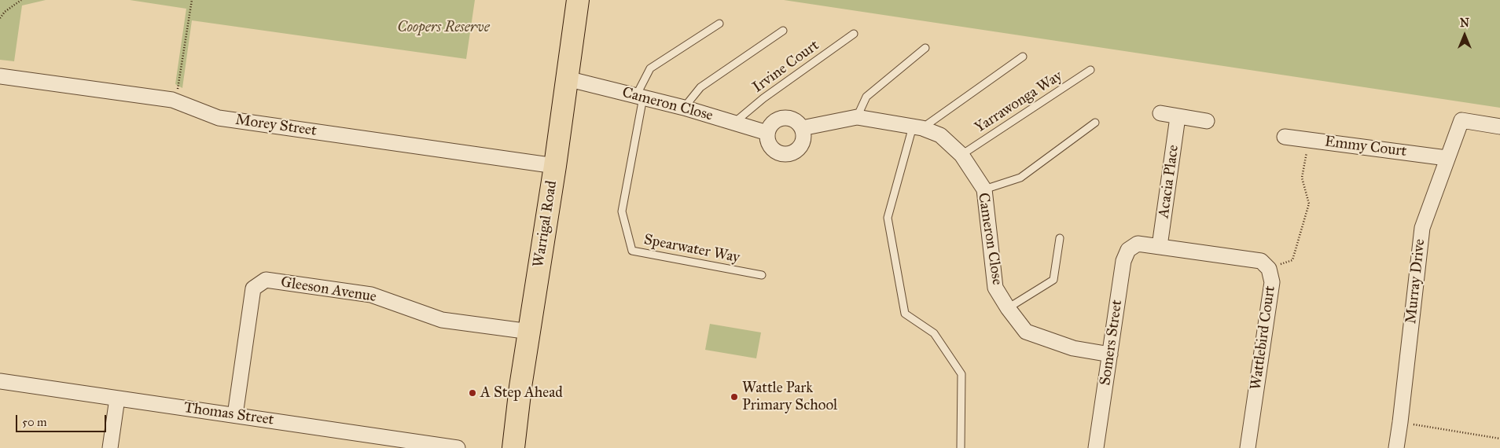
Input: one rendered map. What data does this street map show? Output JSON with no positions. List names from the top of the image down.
{
  "streets": {
    "main road": ["Warrigal Road"],
    "street": [
      "Cameron Close",
      "Morey Street",
      "Emmy Court",
      "Acacia Place",
      "Murray Drive",
      "Gleeson Avenue",
      "Wattlebird Court",
      "Somers Street",
      "Thomas Street"
    ],
    "lane": ["Irvine Court", "Yarrawonga Way", "Spearwater Way"]
  },
  "crossings": [
    ["Irvine Court", "Cameron Close"],
    ["Yarrawonga Way", "Cameron Close"],
    ["Cameron Close", "Warrigal Road"],
    ["Cameron Close", "Spearwater Way"],
    ["Cameron Close", "Somers Street"],
    ["Morey Street", "Warrigal Road"],
    ["Emmy Court", "Murray Drive"],
    ["Acacia Place", "Wattlebird Court"],
    ["Warrigal Road", "Gleeson Avenue"],
    ["Gleeson Avenue", "Thomas Street"],
    ["Wattlebird Court", "Somers Street"]
  ],
  "parks": ["Coopers Reserve"],
  "places": ["A Step Ahead", "Wattle Park Primary School"],
  "scale_bar": "50 m",
  "north": "top"
}
